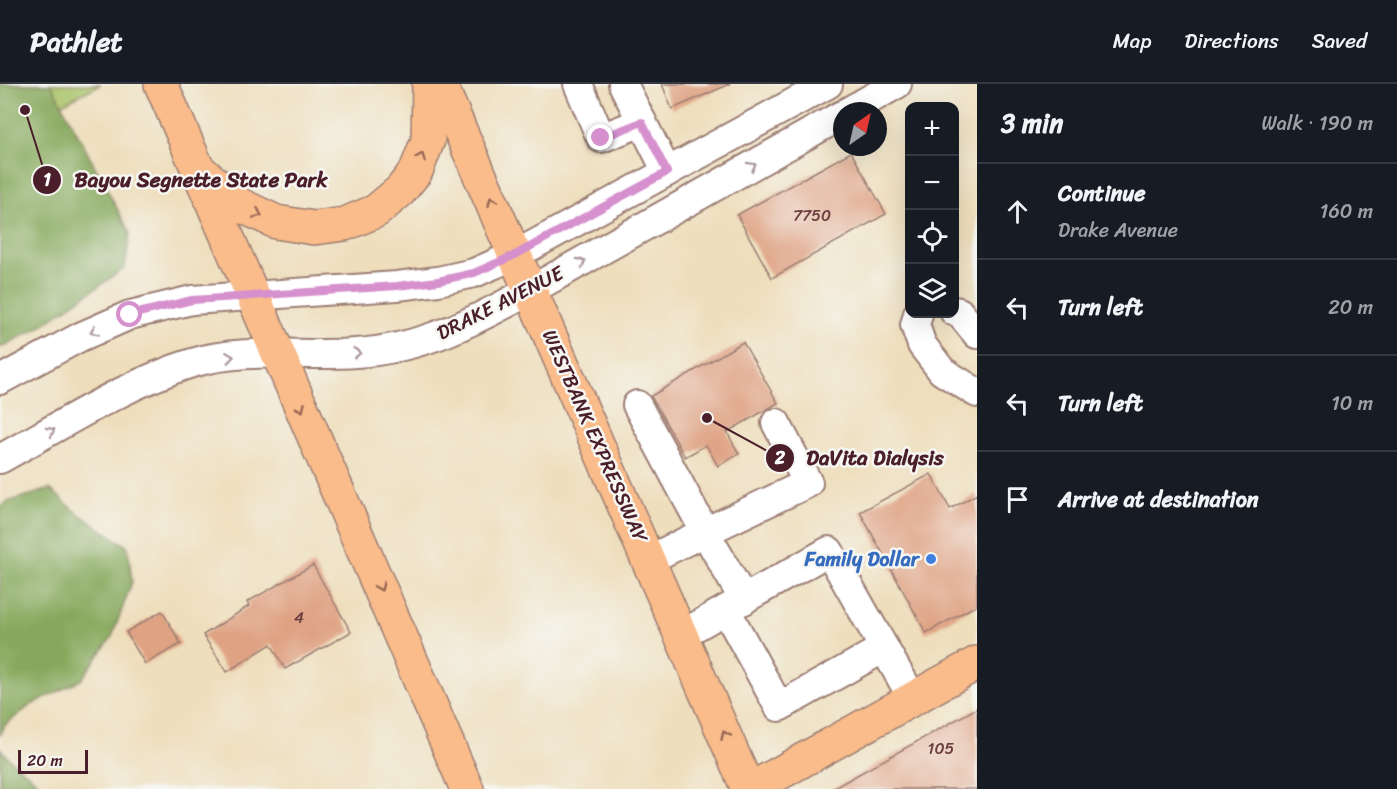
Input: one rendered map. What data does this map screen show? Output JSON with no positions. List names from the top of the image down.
{
  "streets": {
    "main road": ["WESTBANK EXPRESSWAY"],
    "street": ["DRAKE AVENUE"]
  },
  "crossings": [
    ["DRAKE AVENUE", "WESTBANK EXPRESSWAY"]
  ],
  "places": ["Bayou Segnette State Park", "DaVita Dialysis", "Family Dollar"],
  "house_numbers": ["7750", "4", "105"],
  "scale_bar": "20 m",
  "north": "top right",
  "page": {
    "header": "Pathlet",
    "nav": ["Map", "Directions", "Saved"],
    "heading": ["3 min", "Walk · 190 m"],
    "map_buttons": ["+", "−"],
    "list": [
      ["Continue", "Drake Avenue", "160 m"],
      ["Turn left", "20 m"],
      ["Turn left", "10 m"],
      "Arrive at destination"
    ],
    "scale": "20 m"
  }
}
